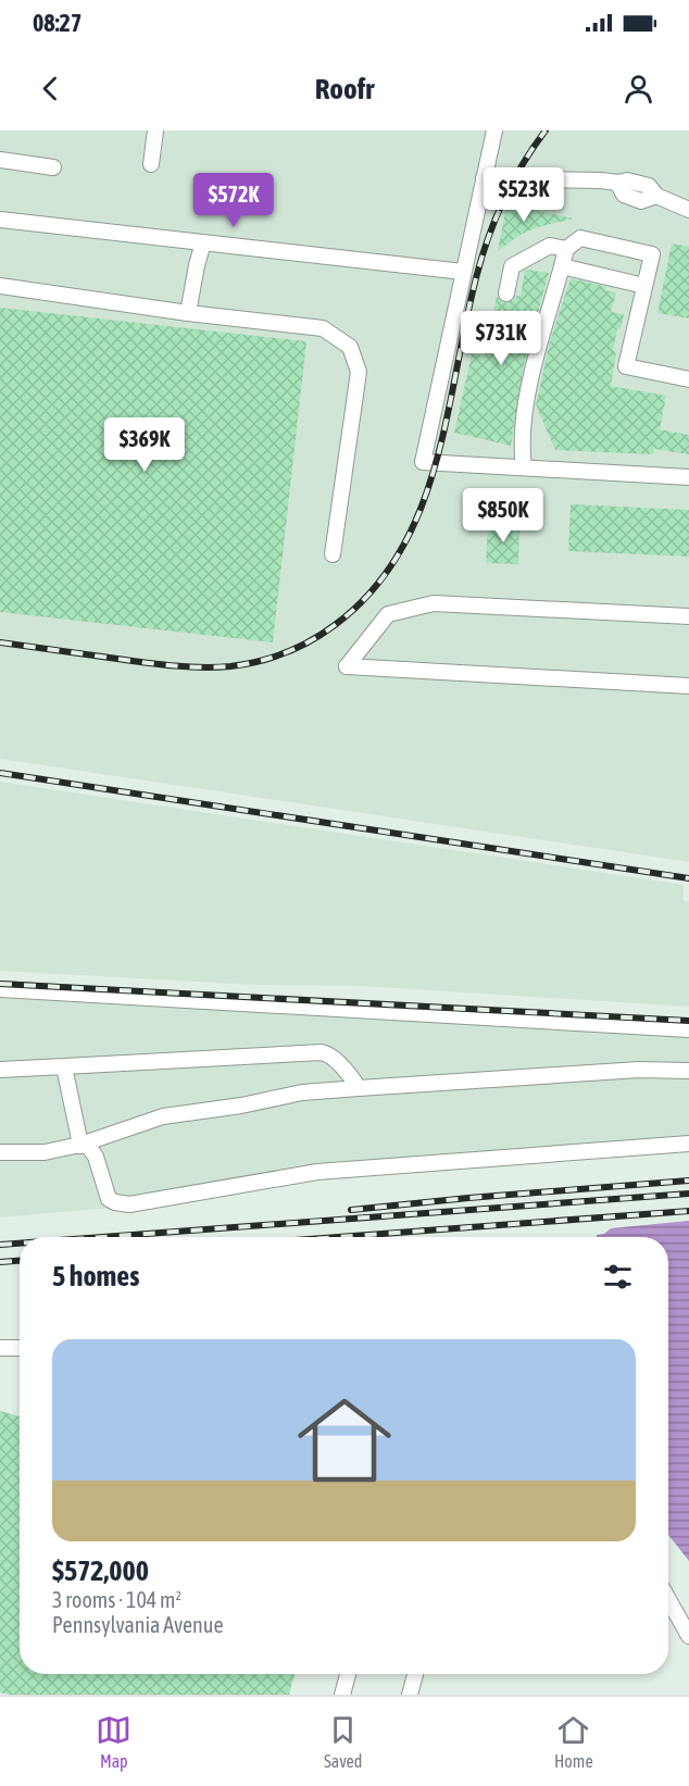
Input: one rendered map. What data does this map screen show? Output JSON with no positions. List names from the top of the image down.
{
  "page": {
    "status": "08:27",
    "header": "Roofr",
    "price": [
      "$523K",
      "$572K",
      "$731K",
      "$369K",
      "$850K"
    ],
    "heading": "5 homes",
    "list": [
      {
        "name": "$572,000",
        "note": "3 rooms · 104 m² · Pennsylvania Avenue"
      }
    ],
    "tabs": ["Map", "Saved", "Home"]
  }
}
